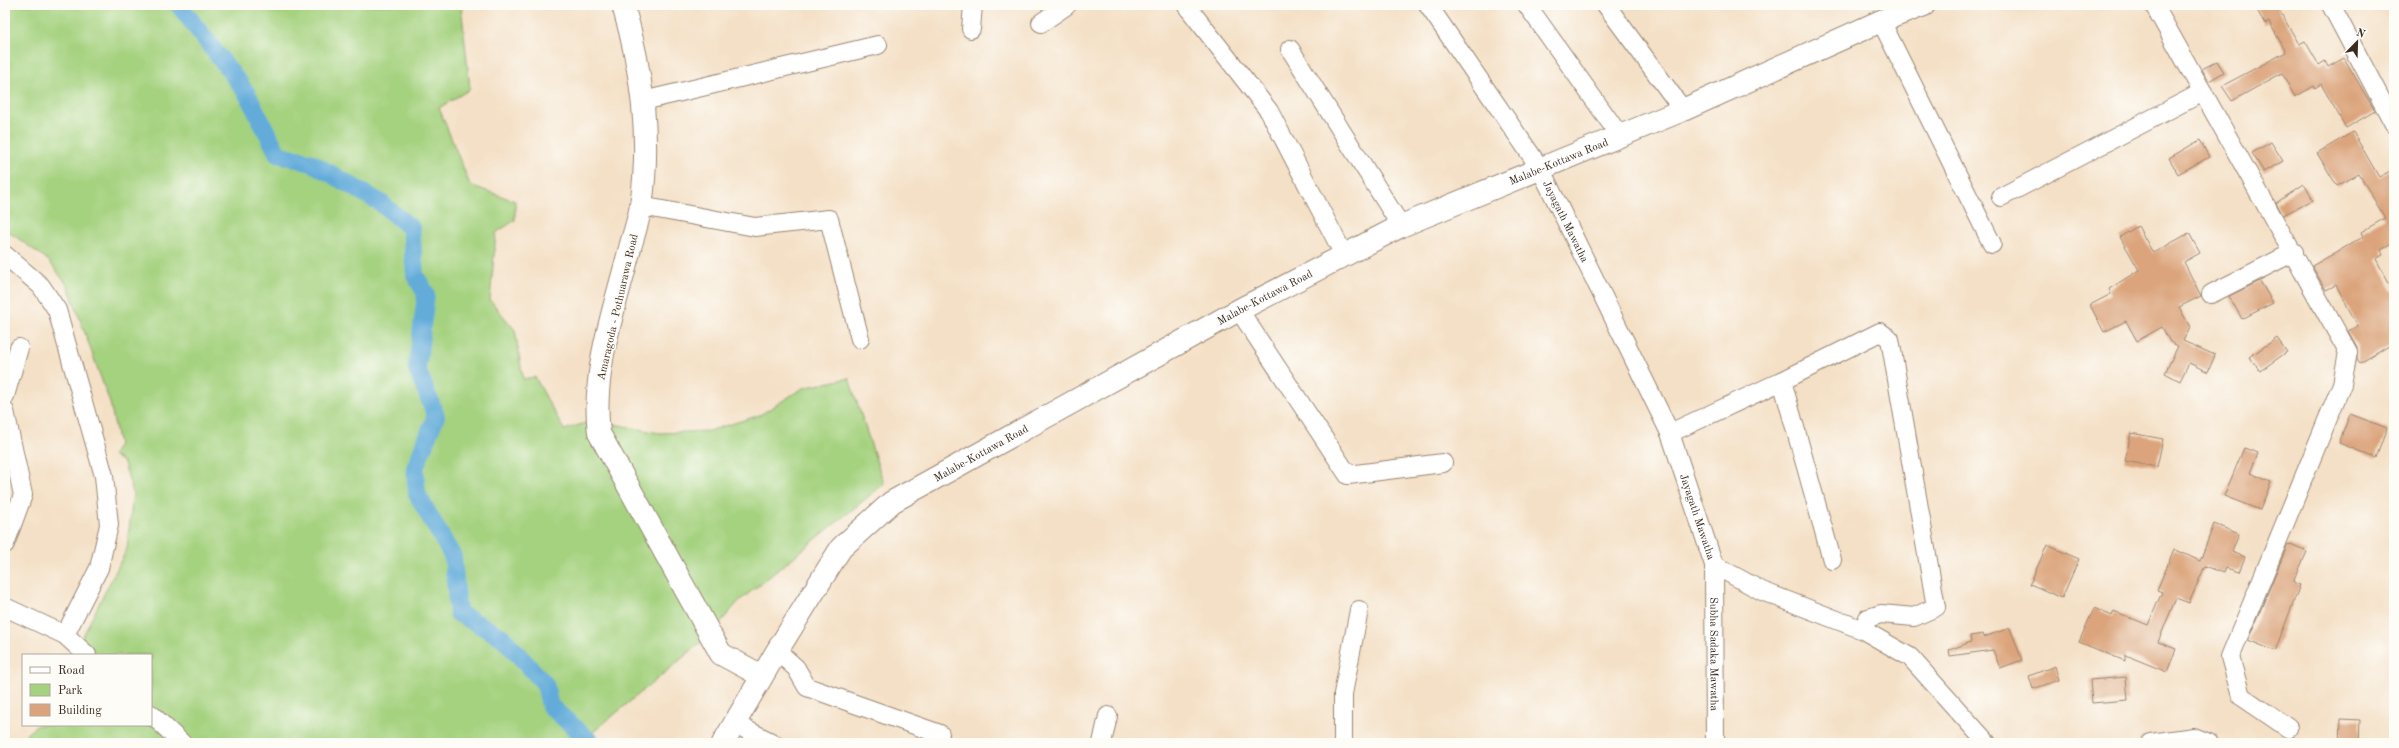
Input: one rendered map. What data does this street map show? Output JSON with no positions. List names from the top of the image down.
{
  "streets": {
    "main road": ["Malabe-Kottawa Road", "Amaragoda - Pothuarawa Road"],
    "street": ["Jayagath Mawatha", "Subha Sadaka Mawatha"]
  },
  "crossings": [
    ["Malabe-Kottawa Road", "Jayagath Mawatha"],
    ["Malabe-Kottawa Road", "Amaragoda - Pothuarawa Road"],
    ["Jayagath Mawatha", "Subha Sadaka Mawatha"]
  ],
  "legend": ["Road", "Park", "Building"],
  "north": "top right"
}
